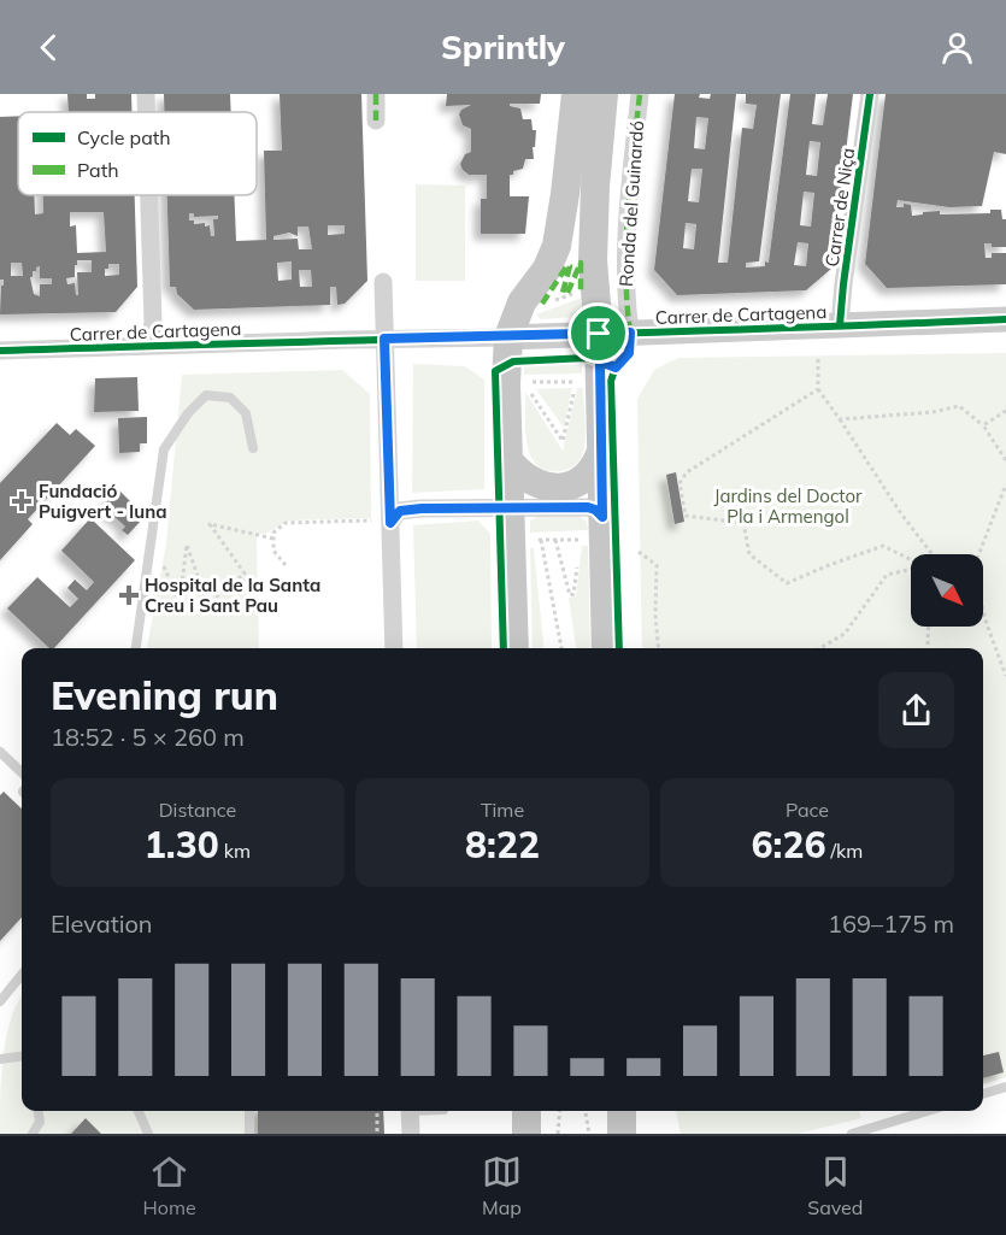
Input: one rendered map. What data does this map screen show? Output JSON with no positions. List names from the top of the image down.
{
  "streets": {
    "main road": ["Ronda del Guinardó"],
    "street": ["Carrer de Niça", "Carrer de Cartagena"]
  },
  "crossings": [
    ["Ronda del Guinardó", "Carrer de Cartagena"],
    ["Carrer de Niça", "Carrer de Cartagena"]
  ],
  "parks": ["Jardins del Doctor Pla i Armengol"],
  "places": {
    "health": ["Fundació Puigvert - Iuna", "Hospital de la Santa Creu i Sant Pau"]
  },
  "legend": ["Cycle path", "Path"],
  "north": "bottom right",
  "page": {
    "header": "Sprintly",
    "heading": ["Evening run", "18:52 · 5 × 260 m"],
    "stats": [
      ["Distance", "1.30 km"],
      ["Time", "8:22"],
      ["Pace", "6:26 /km"]
    ],
    "chart": ["Elevation", "169–175 m"],
    "tabs": ["Home", "Map", "Saved"]
  }
}
